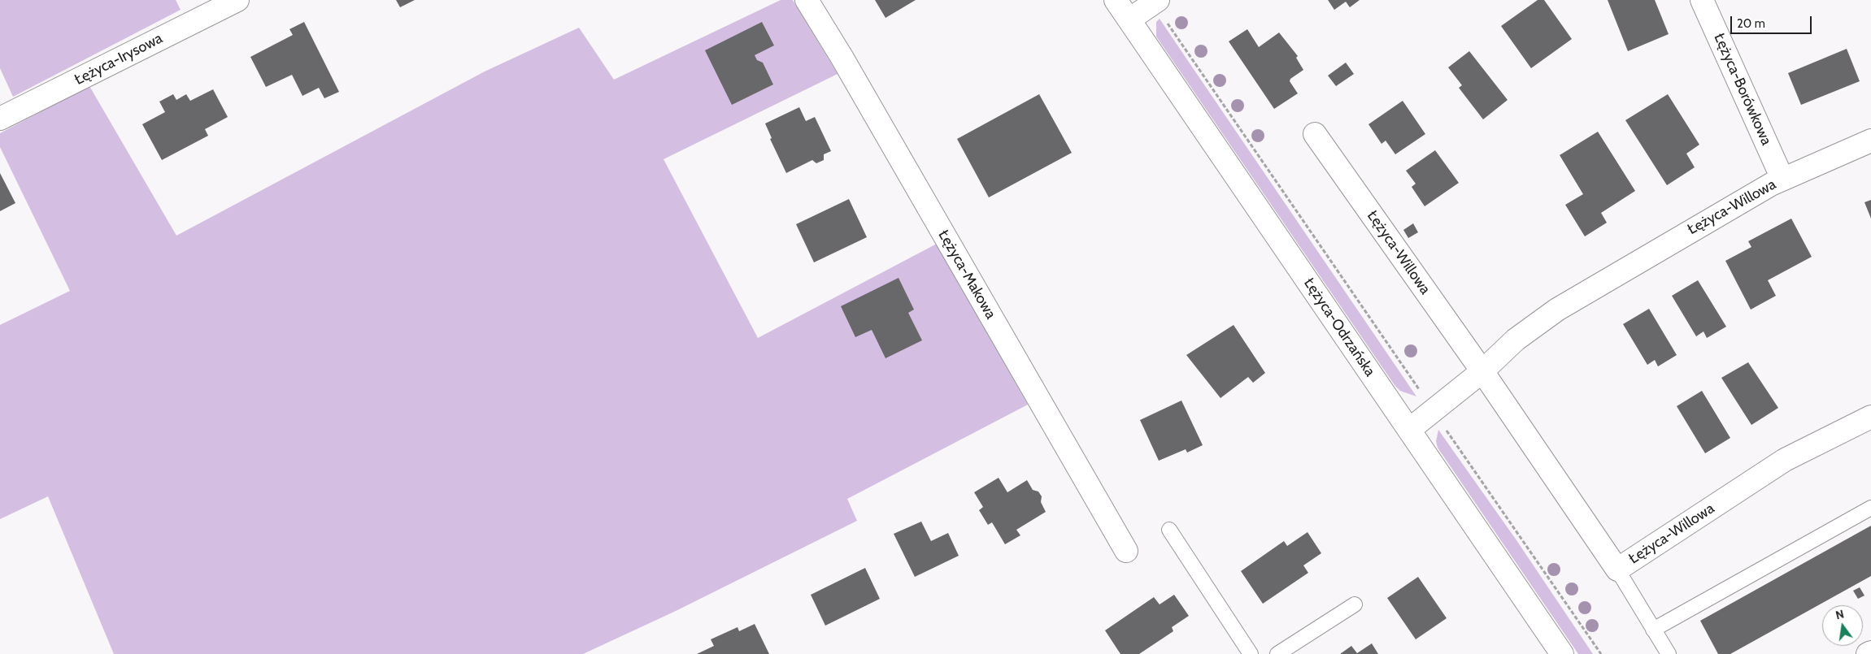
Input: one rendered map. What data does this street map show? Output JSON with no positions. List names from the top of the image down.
{
  "streets": {
    "street": [
      "Łężyca-Irysowa",
      "Łężyca-Borówkowa",
      "Łężyca-Willowa",
      "Łężyca-Makowa",
      "Łężyca-Odrzańska"
    ]
  },
  "crossings": [
    ["Łężyca-Borówkowa", "Łężyca-Willowa"],
    ["Łężyca-Willowa", "Łężyca-Odrzańska"]
  ],
  "scale_bar": "20 m",
  "north": "top"
}
